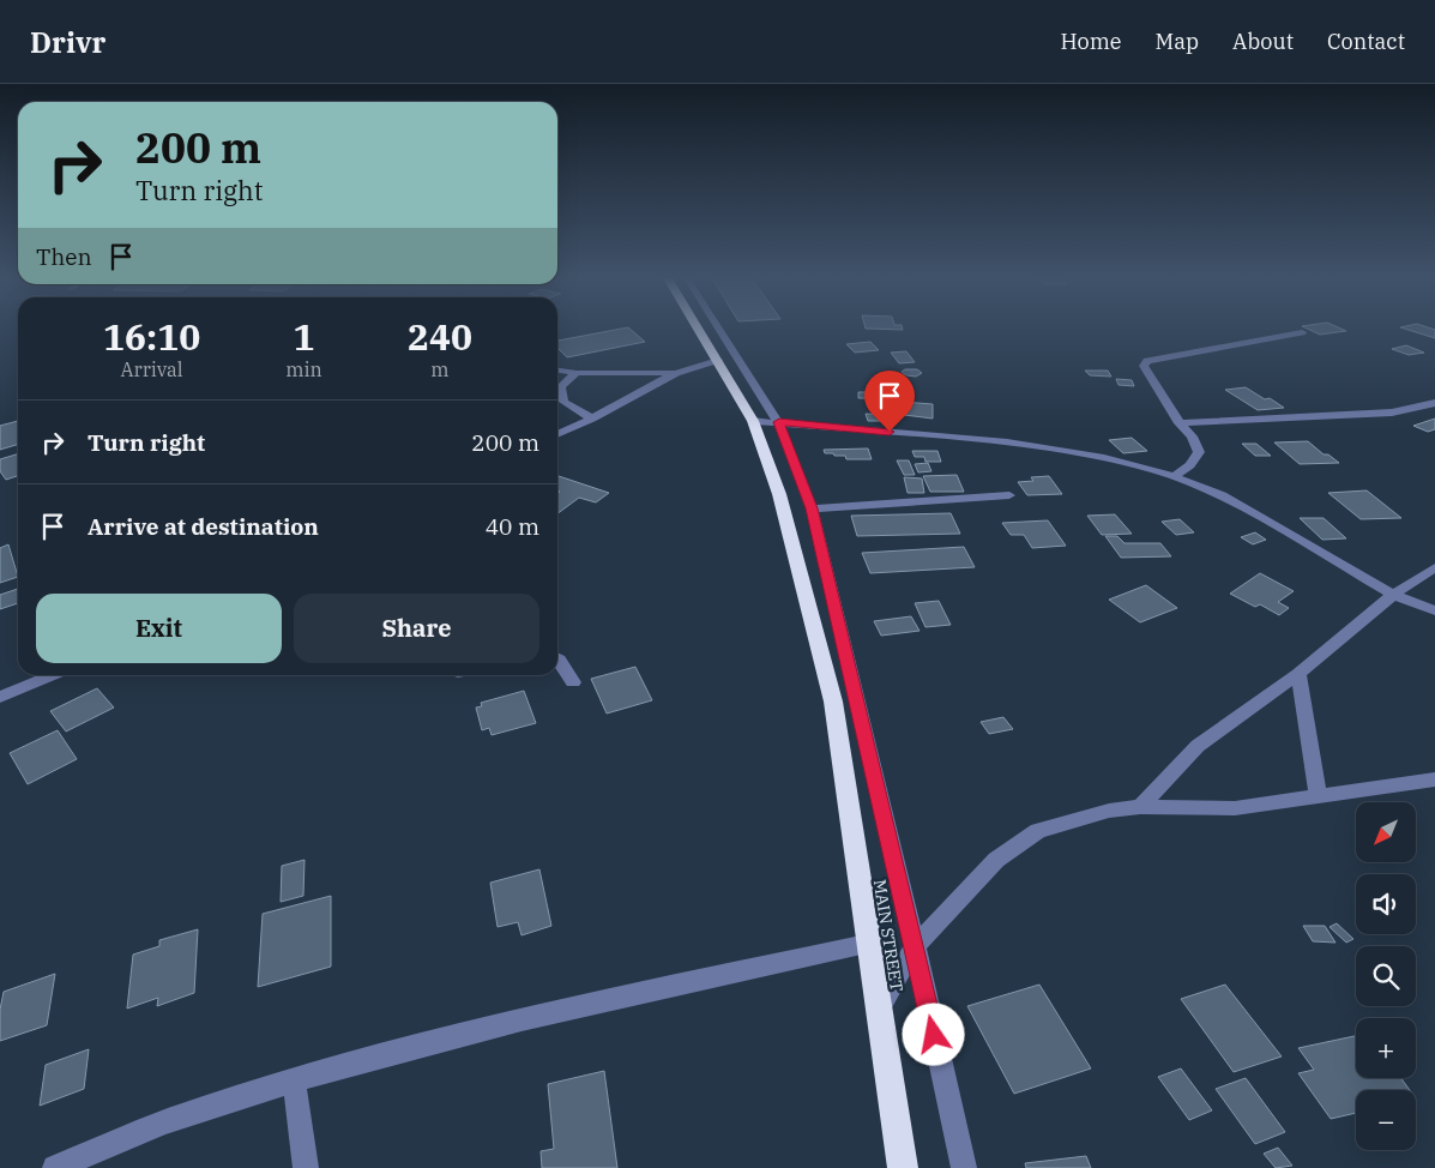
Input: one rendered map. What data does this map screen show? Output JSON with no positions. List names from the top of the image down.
{
  "streets": {
    "highway": ["MAIN STREET"]
  },
  "north": "bottom left",
  "page": {
    "header": "Drivr",
    "nav": [
      "Home",
      "Map",
      "About",
      "Contact"
    ],
    "turn": ["200 m", "Turn right"],
    "then": "Then",
    "eta": [
      "16:10",
      "Arrival",
      "1",
      "min",
      "240",
      "m"
    ],
    "list": [
      {
        "name": "Turn right",
        "value": "200 m"
      },
      {
        "name": "Arrive at destination",
        "value": "40 m"
      }
    ],
    "buttons": ["Exit", "Share"],
    "map_buttons": ["+", "−"]
  }
}
